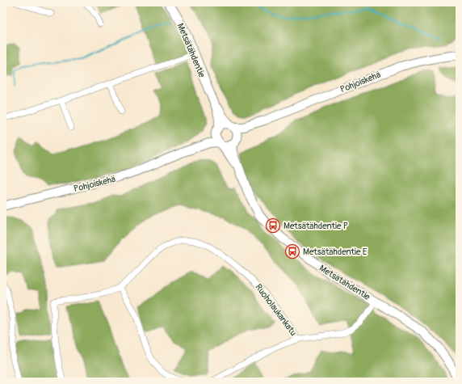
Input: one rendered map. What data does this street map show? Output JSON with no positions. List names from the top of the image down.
{
  "streets": {
    "main road": ["Metsätähdentie", "Pohjoiskehä"],
    "street": ["Ruoholaukankatu"]
  },
  "crossings": [
    ["Metsätähdentie", "Pohjoiskehä"]
  ],
  "places": {
    "bus stop": ["Metsätähdentie P", "Metsätähdentie E"]
  }
}
